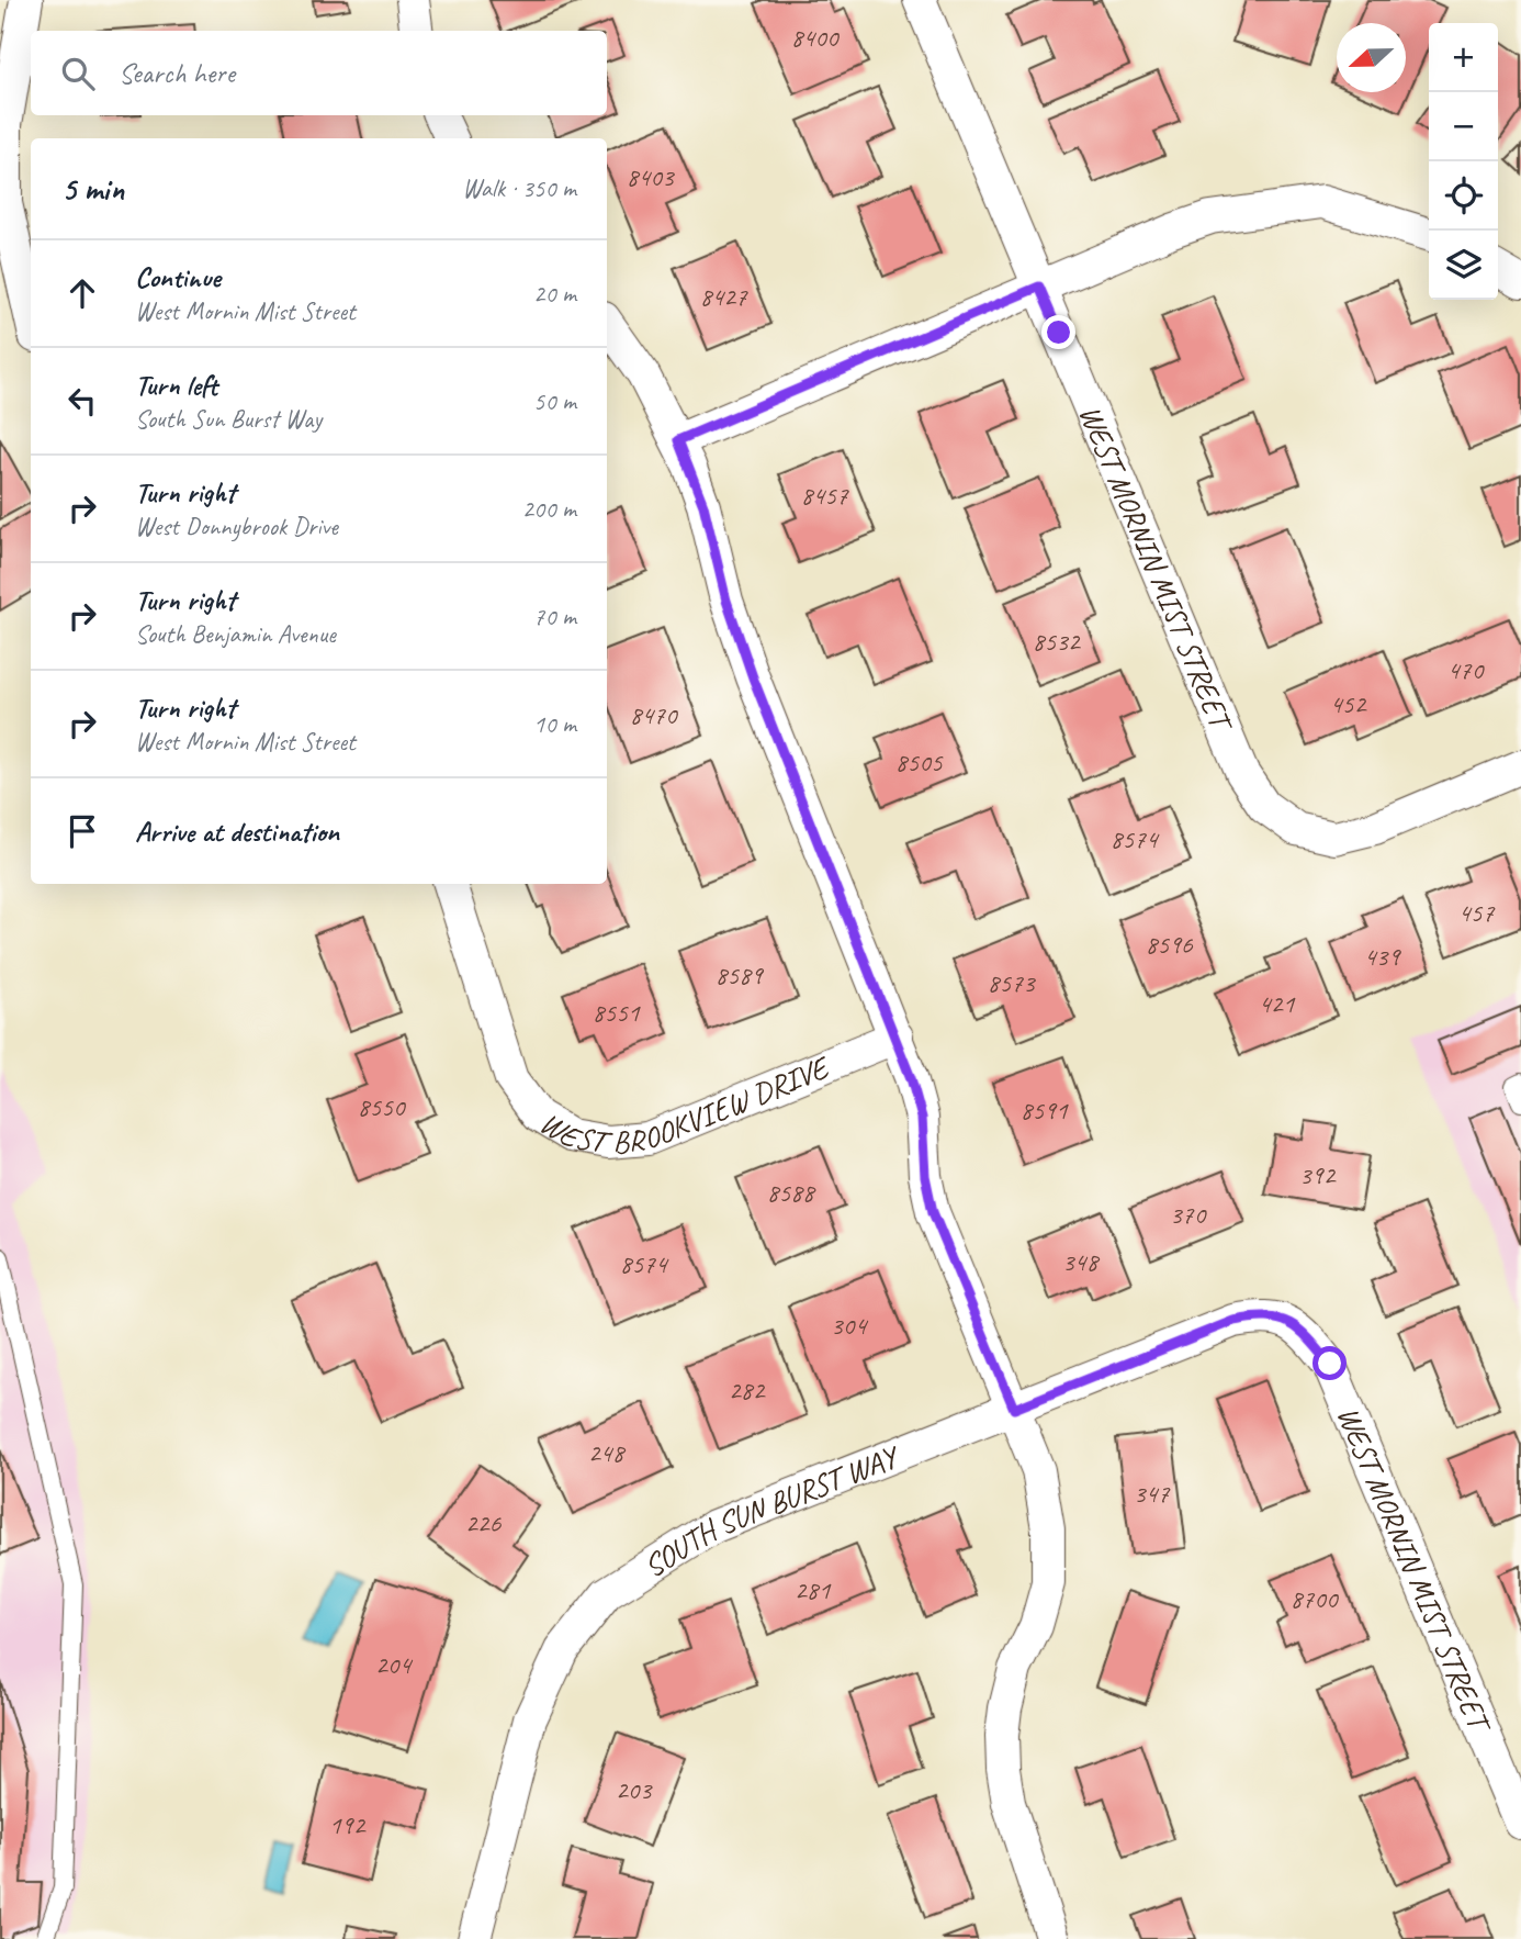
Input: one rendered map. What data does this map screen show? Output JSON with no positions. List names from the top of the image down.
{
  "streets": {
    "street": ["WEST MORNIN MIST STREET", "WEST BROOKVIEW DRIVE", "SOUTH SUN BURST WAY"]
  },
  "crossings": [
    ["WEST MORNIN MIST STREET", "SOUTH SUN BURST WAY"]
  ],
  "house_numbers": [
    "8400",
    "8403",
    "8427",
    "8457",
    "8532",
    "470",
    "452",
    "8470",
    "8505",
    "8574",
    "457",
    "8596",
    "439",
    "8589",
    "8573",
    "421",
    "8551",
    "8550",
    "8591",
    "392",
    "8588",
    "370",
    "348",
    "8574",
    "304",
    "282",
    "248",
    "347",
    "226",
    "281",
    "8700",
    "204",
    "203",
    "192"
  ],
  "north": "left",
  "page": {
    "map_buttons": ["+", "−"],
    "search": "Search here",
    "heading": ["5 min", "Walk · 350 m"],
    "list": [
      ["Continue", "West Mornin Mist Street", "20 m"],
      ["Turn left", "South Sun Burst Way", "50 m"],
      ["Turn right", "West Donnybrook Drive", "200 m"],
      ["Turn right", "South Benjamin Avenue", "70 m"],
      ["Turn right", "West Mornin Mist Street", "10 m"],
      "Arrive at destination"
    ]
  }
}
